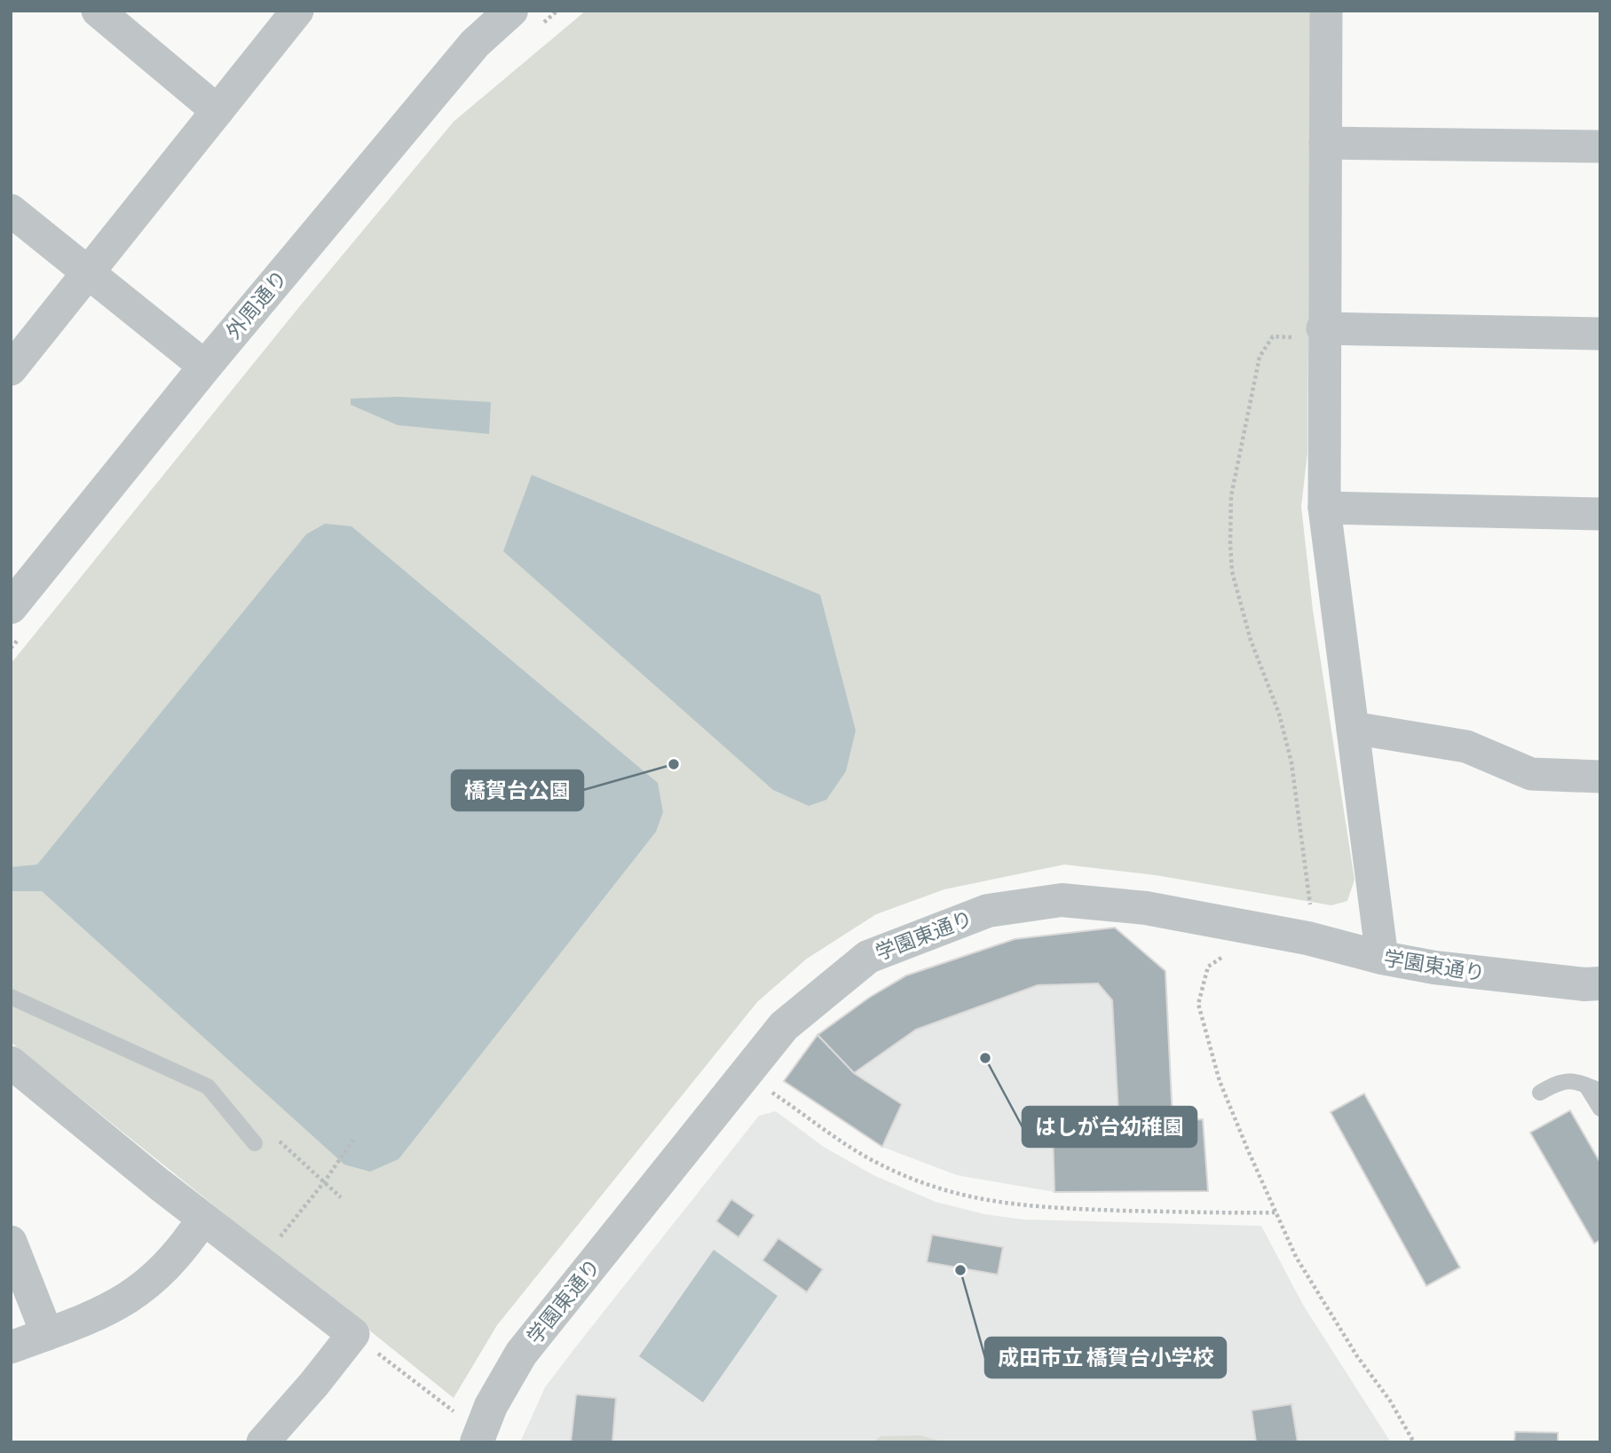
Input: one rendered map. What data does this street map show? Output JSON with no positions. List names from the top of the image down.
{
  "streets": {
    "street": ["外周通り", "学園東通り"]
  },
  "places": ["橋賀台公園", "はしが台幼稚園", "成田市立 橋賀台小学校"]
}
